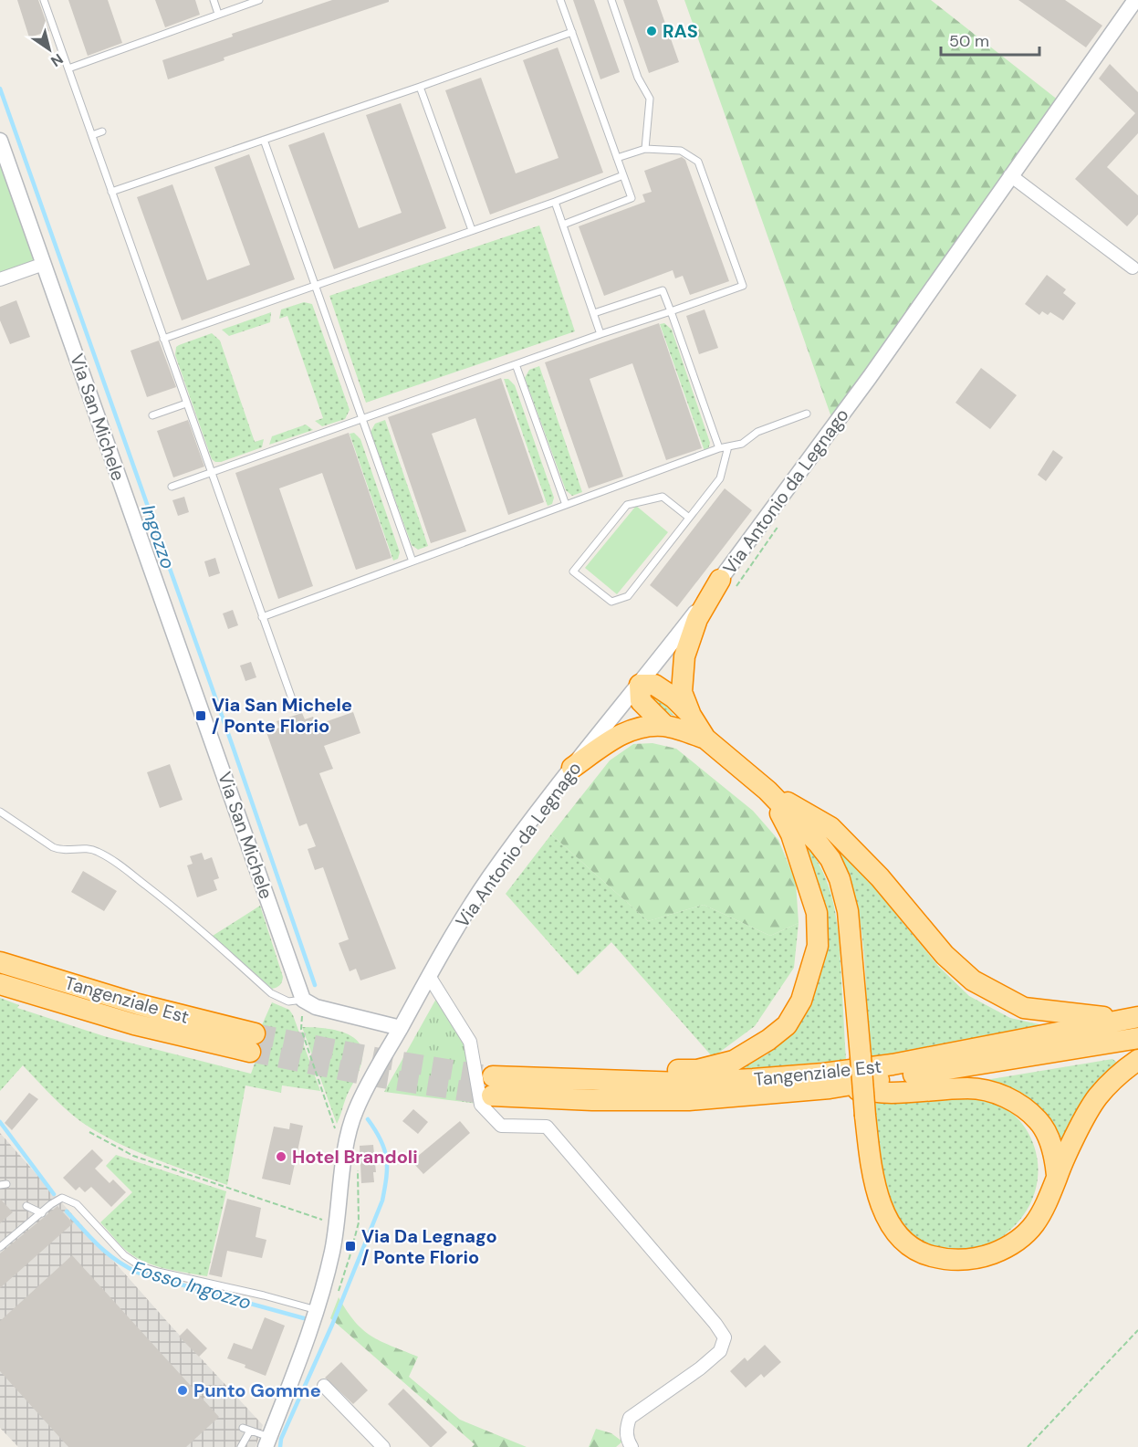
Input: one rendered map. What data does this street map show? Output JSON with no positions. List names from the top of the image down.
{
  "streets": {
    "highway": ["Tangenziale Est"],
    "street": ["Via San Michele", "Via Antonio da Legnago"]
  },
  "water": ["Ingozzo", "Fosso Ingozzo"],
  "places": {
    "other": ["RAS", "Hotel Brandoli", "Punto Gomme"],
    "transit": ["Via San Michele / Ponte Florio", "Via Da Legnago / Ponte Florio"]
  },
  "scale_bar": "50 m",
  "north": "bottom right"
}
